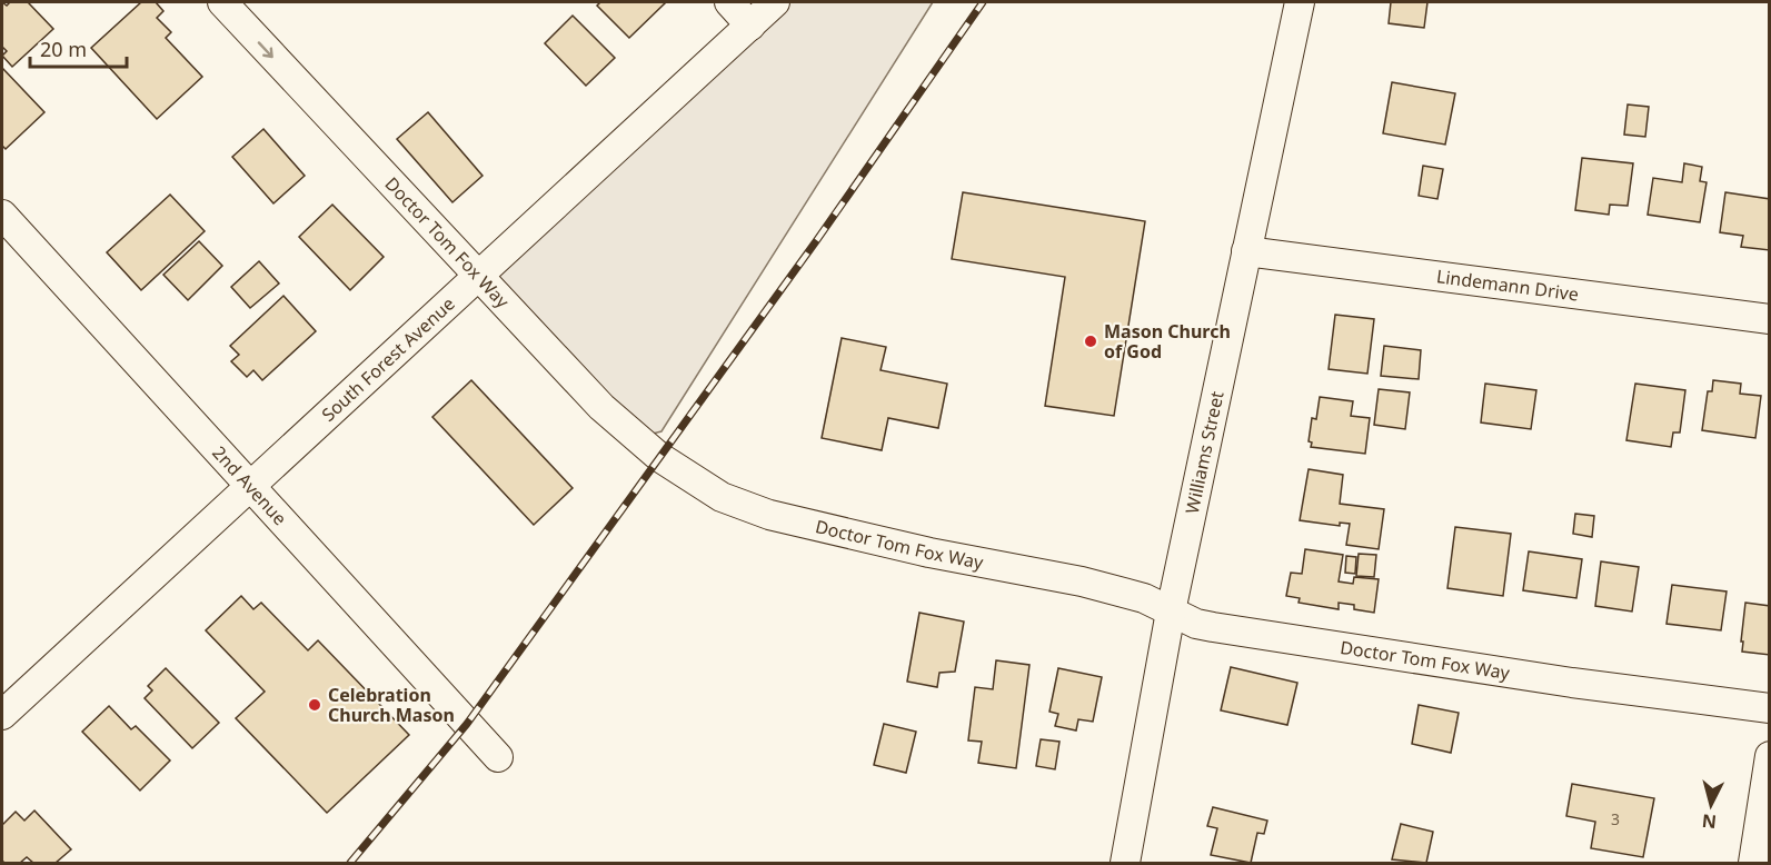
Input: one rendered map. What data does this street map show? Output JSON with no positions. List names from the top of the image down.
{
  "streets": {
    "street": [
      "Doctor Tom Fox Way",
      "Lindemann Drive",
      "South Forest Avenue",
      "Williams Street",
      "2nd Avenue"
    ]
  },
  "crossings": [
    ["Doctor Tom Fox Way", "South Forest Avenue"],
    ["Doctor Tom Fox Way", "Williams Street"],
    ["Lindemann Drive", "Williams Street"],
    ["South Forest Avenue", "2nd Avenue"]
  ],
  "places": ["Mason Church of God", "Celebration Church Mason"],
  "house_numbers": ["3"],
  "scale_bar": "20 m",
  "north": "bottom"
}
